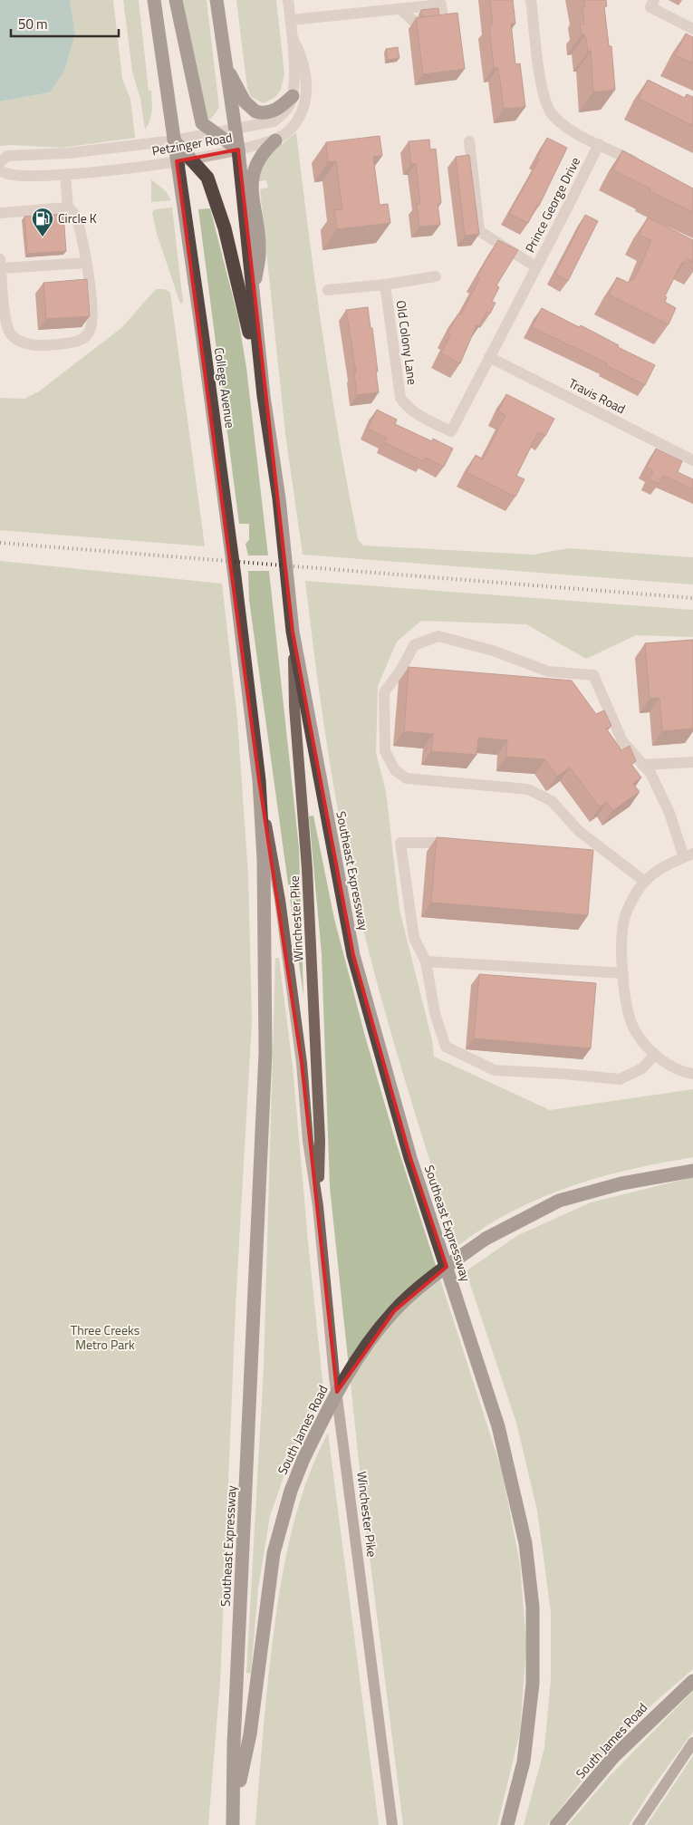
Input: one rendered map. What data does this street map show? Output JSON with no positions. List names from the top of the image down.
{
  "streets": {
    "highway": ["College Avenue", "Southeast Expressway", "South James Road"],
    "main road": ["Winchester Pike"],
    "street": [
      "Petzinger Road",
      "Prince George Drive",
      "Old Colony Lane",
      "Travis Road"
    ]
  },
  "crossings": [
    ["Petzinger Road", "College Avenue"],
    ["Prince George Drive", "Old Colony Lane"],
    ["Prince George Drive", "Travis Road"],
    ["College Avenue", "Southeast Expressway"],
    ["College Avenue", "Winchester Pike"],
    ["Southeast Expressway", "Winchester Pike"],
    ["Southeast Expressway", "South James Road"]
  ],
  "parks": ["Three Creeks Metro Park"],
  "places": {
    "fuel station": ["Circle K"]
  },
  "scale_bar": "50 m"
}
